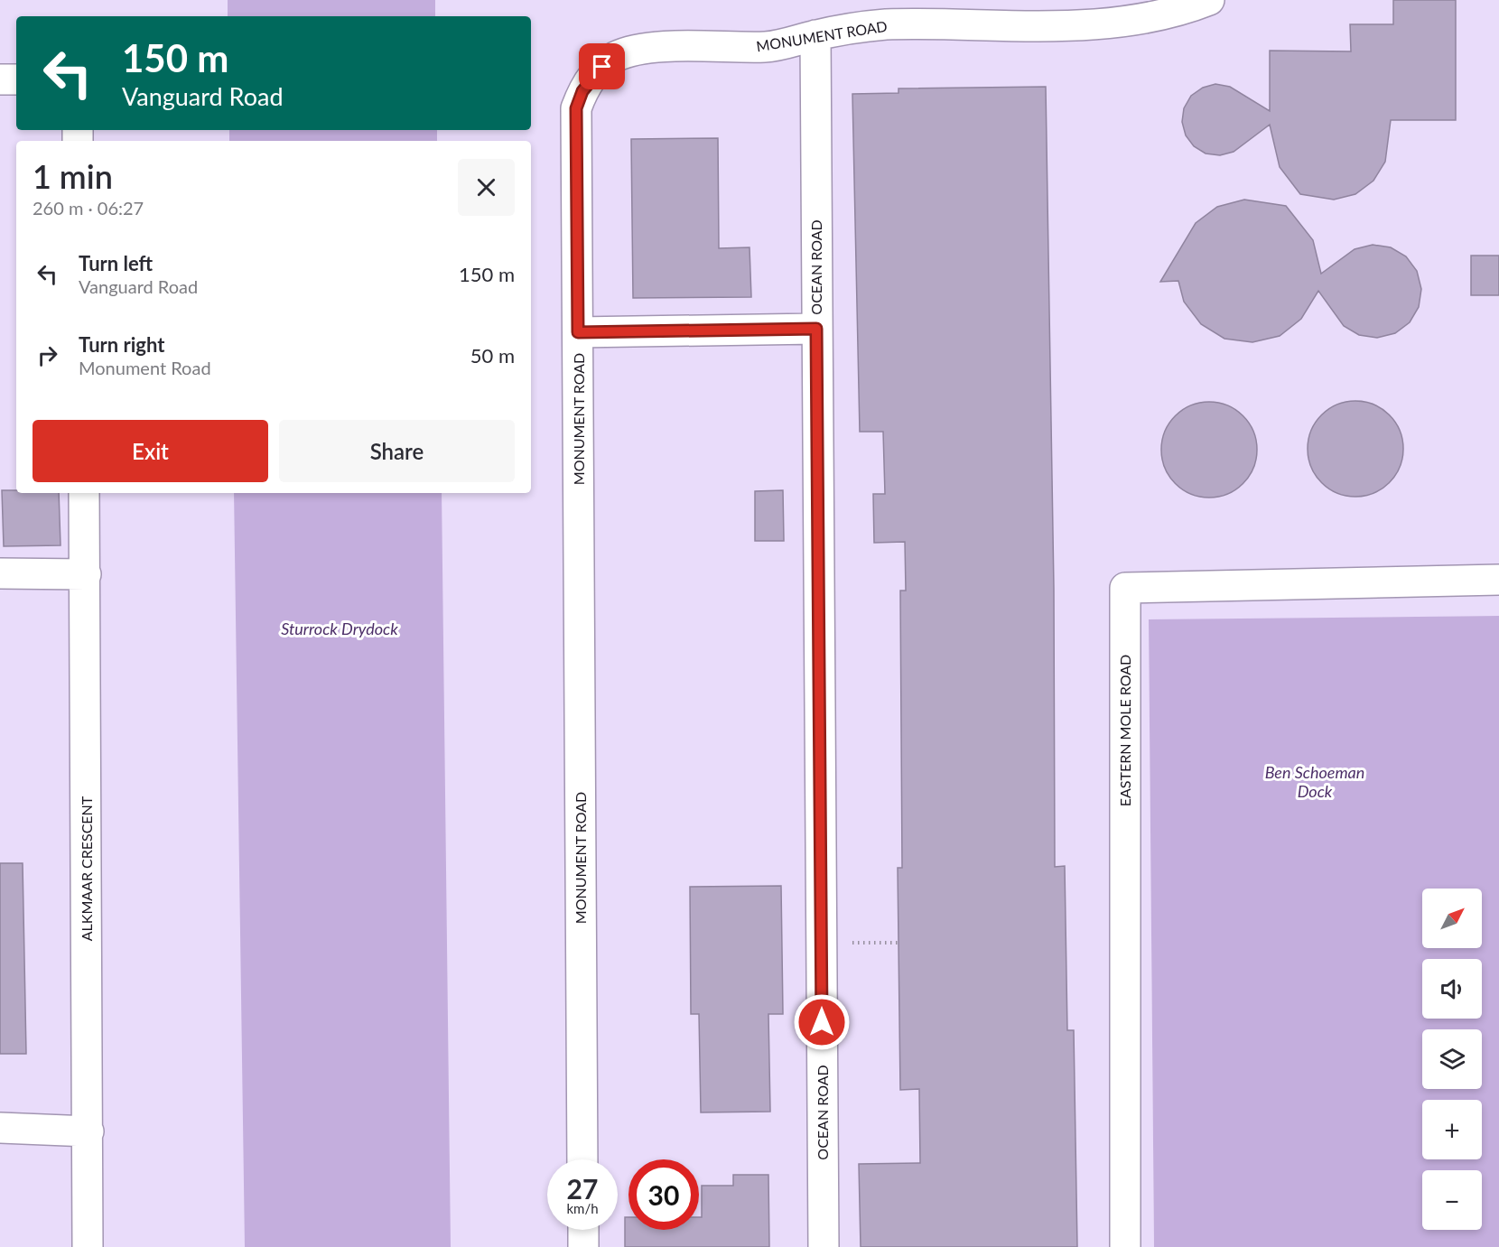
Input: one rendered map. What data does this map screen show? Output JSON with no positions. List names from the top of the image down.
{
  "streets": {
    "street": [
      "MONUMENT ROAD",
      "OCEAN ROAD",
      "EASTERN MOLE ROAD",
      "ALKMAAR CRESCENT"
    ]
  },
  "crossings": [
    ["MONUMENT ROAD", "OCEAN ROAD"]
  ],
  "water": ["Sturrock Drydock", "Ben Schoeman Dock"],
  "north": "top right",
  "page": {
    "turn": ["150 m", "Vanguard Road"],
    "heading": ["1 min", "260 m · 06:27"],
    "list": [
      {
        "name": "Turn left",
        "note": "Vanguard Road",
        "value": "150 m"
      },
      {
        "name": "Turn right",
        "note": "Monument Road",
        "value": "50 m"
      }
    ],
    "buttons": ["Exit", "Share"],
    "map_buttons": ["+", "−"],
    "speed": "27 km/h",
    "limit": "30"
  }
}
